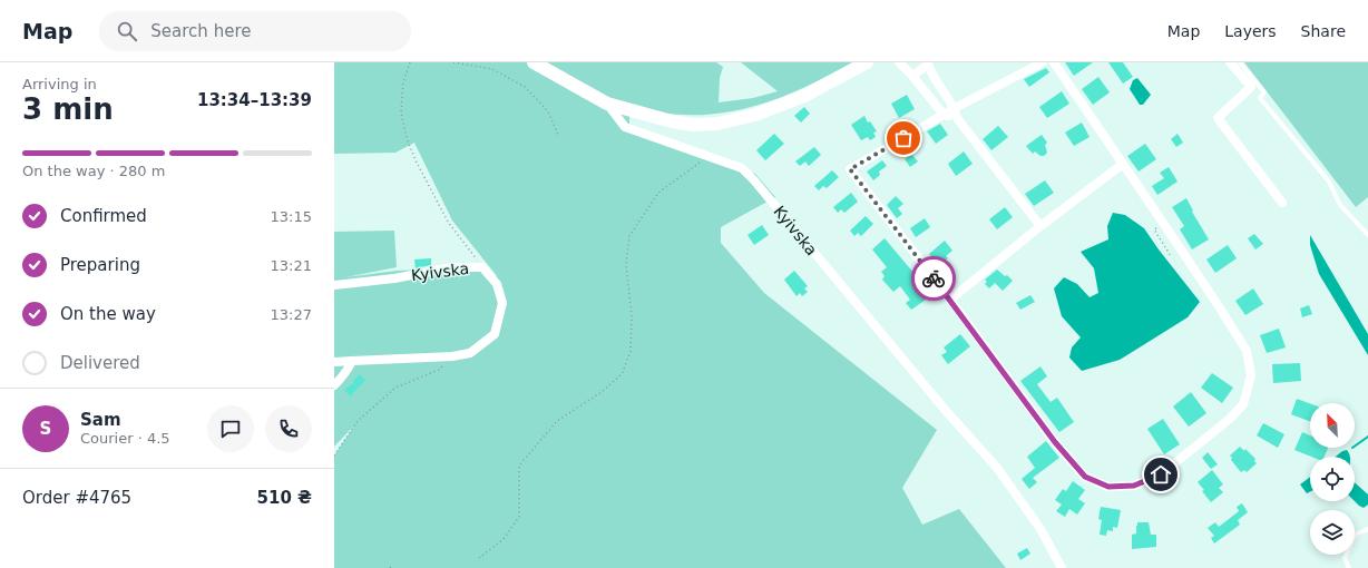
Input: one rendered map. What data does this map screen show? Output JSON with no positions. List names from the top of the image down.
{
  "streets": {
    "street": ["Kyivska"]
  },
  "north": "top left",
  "page": {
    "header": "Map",
    "search": "Search here",
    "nav": ["Map", "Layers", "Share"],
    "heading": ["3 min", "Arriving in", "13:34–13:39"],
    "panel": [
      "Sam",
      "Courier · 4.5",
      "Order #4765",
      "510 ₴"
    ],
    "bar": "On the way · 280 m",
    "list": [
      ["Confirmed", "13:15"],
      ["Preparing", "13:21"],
      ["On the way", "13:27"],
      "Delivered"
    ],
    "round": "S"
  }
}
